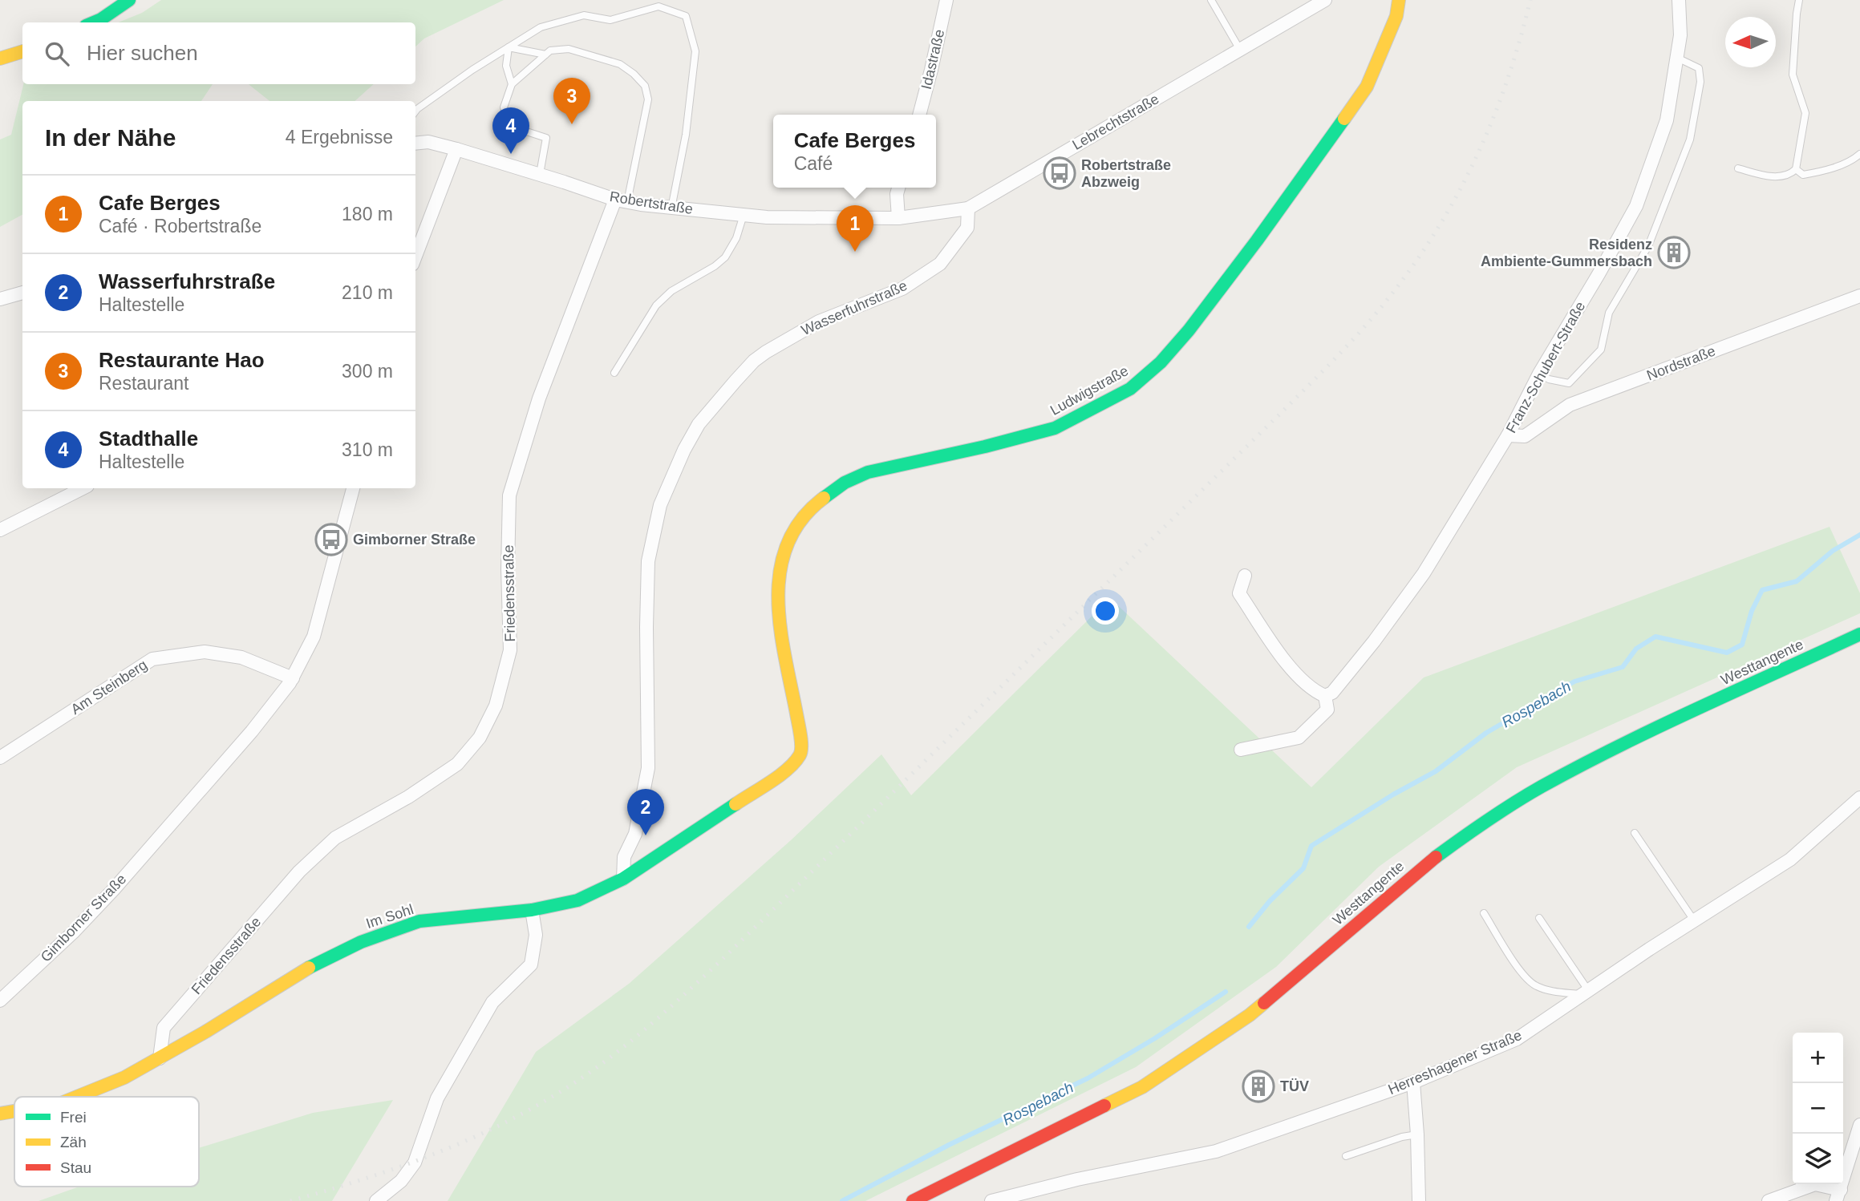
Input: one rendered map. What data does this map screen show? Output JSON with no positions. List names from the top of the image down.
{
  "streets": {
    "street": [
      "Idastraße",
      "Lebrechtstraße",
      "Robertstraße",
      "Wasserfuhrstraße",
      "Nordstraße",
      "Franz-Schubert-Straße",
      "Ludwigstraße",
      "Friedensstraße",
      "Westtangente",
      "Am Steinberg",
      "Im Sohl",
      "Gimborner Straße",
      "Herreshagener Straße"
    ]
  },
  "crossings": [
    ["Lebrechtstraße", "Robertstraße"],
    ["Lebrechtstraße", "Wasserfuhrstraße"],
    ["Robertstraße", "Friedensstraße"],
    ["Wasserfuhrstraße", "Im Sohl"],
    ["Nordstraße", "Franz-Schubert-Straße"],
    ["Ludwigstraße", "Im Sohl"],
    ["Friedensstraße", "Im Sohl"],
    ["Am Steinberg", "Gimborner Straße"]
  ],
  "water": ["Rospebach"],
  "places": {
    "bus stop": ["Robertstraße Abzweig", "Gimborner Straße"],
    "building": ["Residenz Ambiente-Gummersbach", "TÜV"]
  },
  "legend": ["Frei", "Zäh", "Stau"],
  "north": "left",
  "page": {
    "search": "Hier suchen",
    "pins": [
      "3",
      "4",
      "1",
      "2"
    ],
    "heading": ["In der Nähe", "4 Ergebnisse"],
    "popup": ["Cafe Berges", "Café"],
    "list": [
      {
        "mark": "1",
        "name": "Cafe Berges",
        "note": "Café · Robertstraße",
        "value": "180 m"
      },
      {
        "mark": "2",
        "name": "Wasserfuhrstraße",
        "note": "Haltestelle",
        "value": "210 m"
      },
      {
        "mark": "3",
        "name": "Restaurante Hao",
        "note": "Restaurant",
        "value": "300 m"
      },
      {
        "mark": "4",
        "name": "Stadthalle",
        "note": "Haltestelle",
        "value": "310 m"
      }
    ],
    "map_buttons": ["+", "−"]
  }
}
